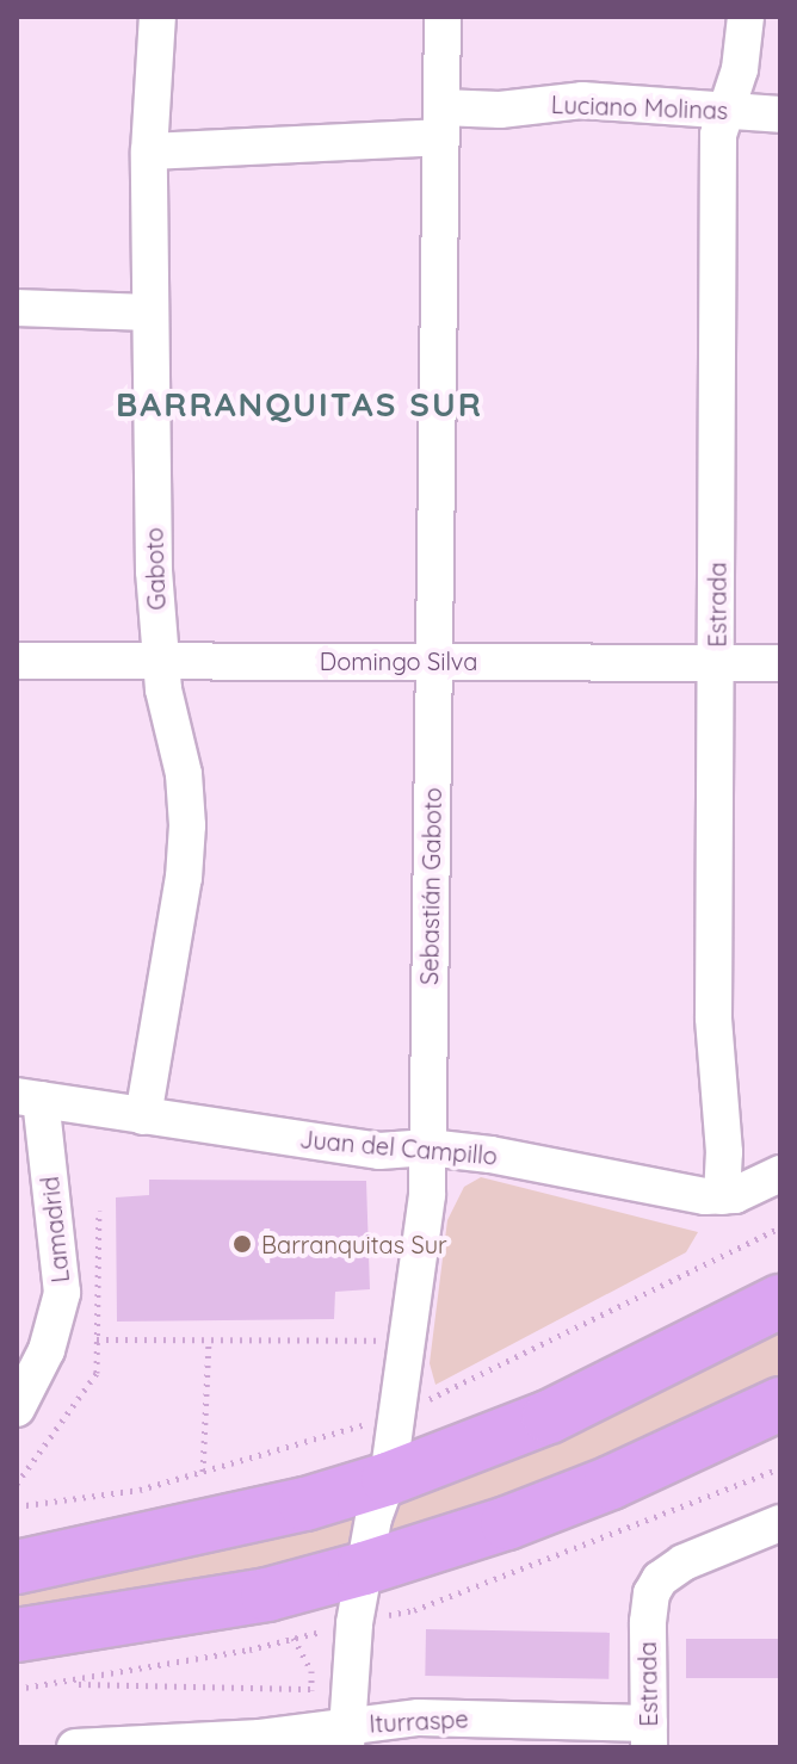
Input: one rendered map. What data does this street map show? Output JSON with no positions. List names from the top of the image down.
{
  "streets": {
    "street": [
      "Luciano Molinas",
      "Gaboto",
      "Estrada",
      "Domingo Silva",
      "Sebastián Gaboto",
      "Juan del Campillo",
      "Lamadrid",
      "Iturraspe"
    ]
  },
  "crossings": [
    ["Luciano Molinas", "Gaboto"],
    ["Luciano Molinas", "Estrada"],
    ["Luciano Molinas", "Sebastián Gaboto"],
    ["Gaboto", "Domingo Silva"],
    ["Gaboto", "Juan del Campillo"],
    ["Estrada", "Domingo Silva"],
    ["Estrada", "Juan del Campillo"],
    ["Estrada", "Iturraspe"],
    ["Domingo Silva", "Sebastián Gaboto"],
    ["Sebastián Gaboto", "Juan del Campillo"],
    ["Sebastián Gaboto", "Iturraspe"],
    ["Juan del Campillo", "Lamadrid"]
  ],
  "districts": ["BARRANQUITAS SUR"],
  "places": ["Barranquitas Sur"]
}
